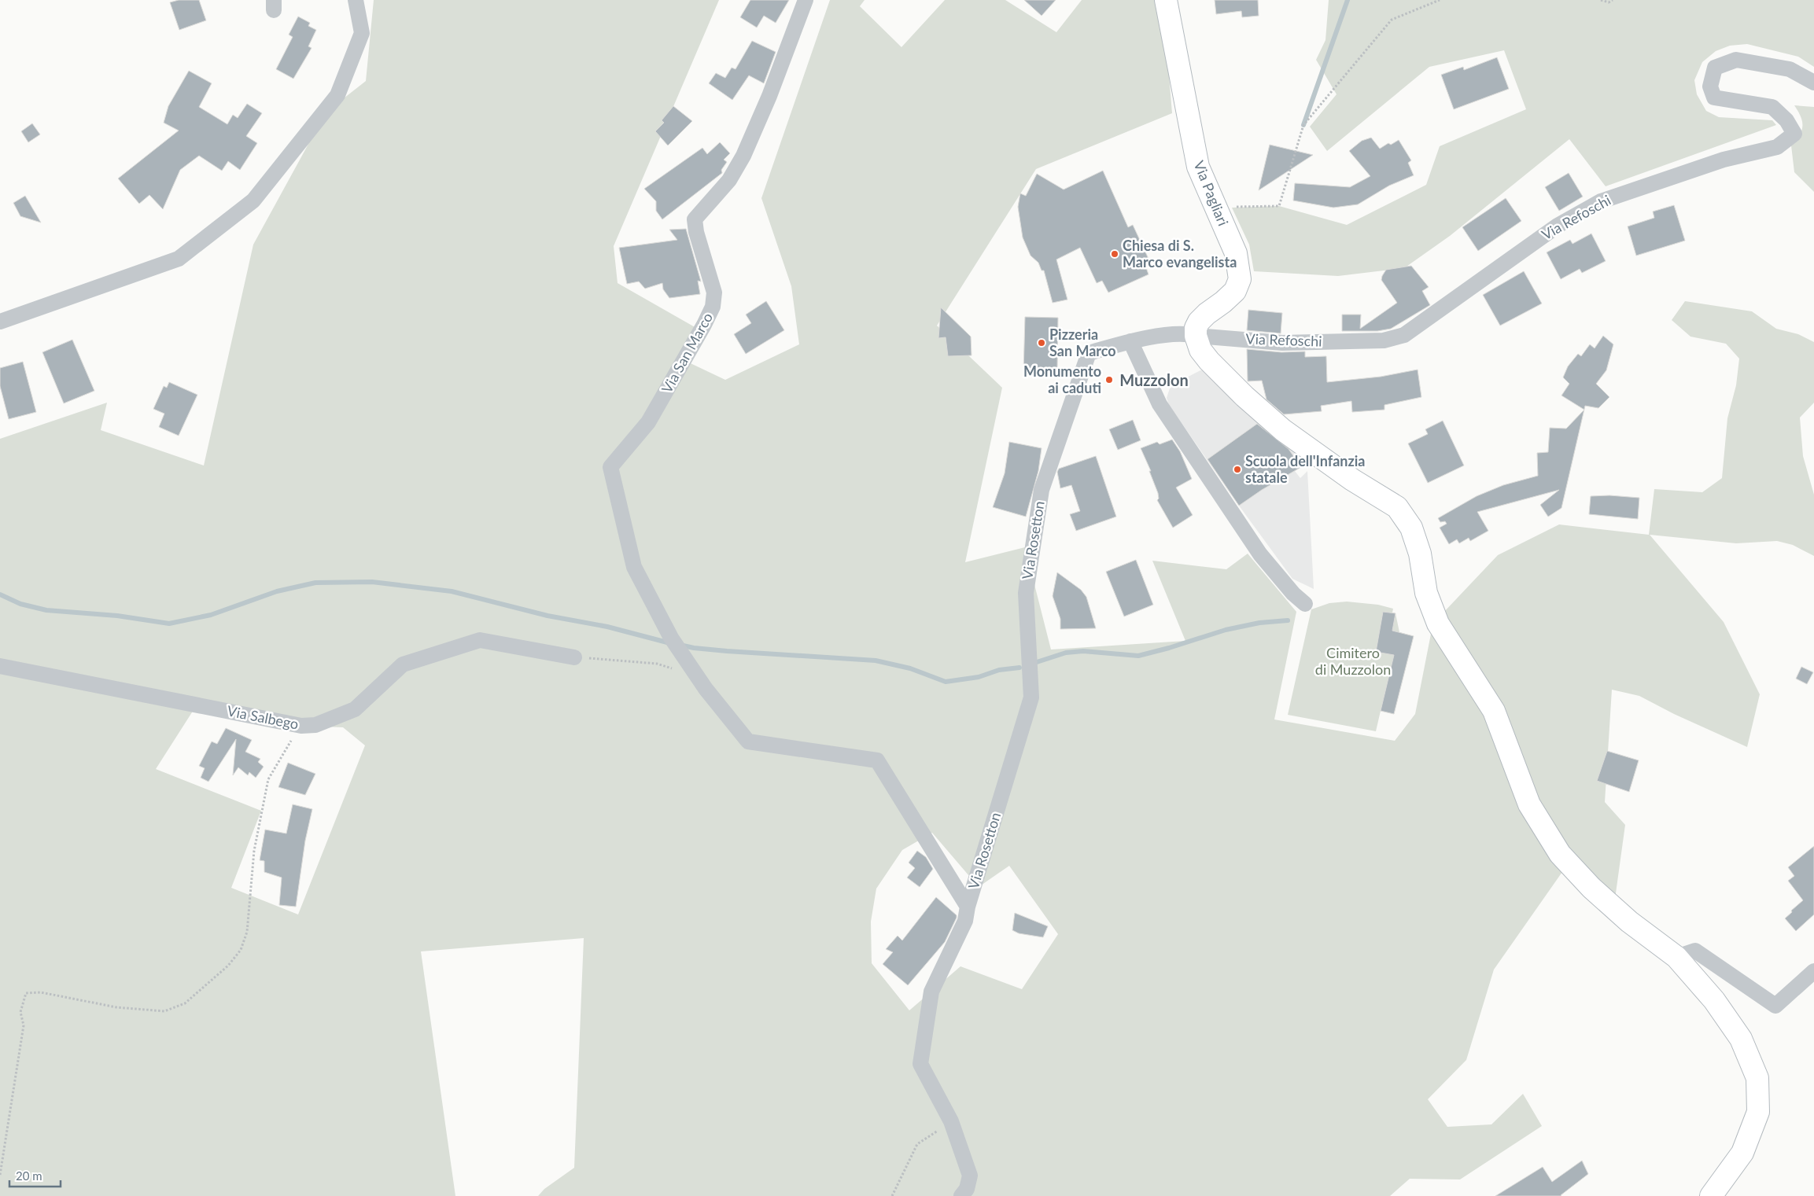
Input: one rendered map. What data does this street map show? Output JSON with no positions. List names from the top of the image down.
{
  "streets": {
    "street": [
      "Via Pagliari",
      "Via Refoschi",
      "Via San Marco",
      "Via Rosetton",
      "Via Salbego"
    ]
  },
  "crossings": [
    ["Via Pagliari", "Via Refoschi"]
  ],
  "districts": ["Muzzolon"],
  "parks": ["Cimitero di Muzzolon"],
  "places": [
    "Chiesa di S. Marco evangelista",
    "Pizzeria San Marco",
    "Monumento ai caduti",
    "Scuola dell'Infanzia statale"
  ],
  "scale_bar": "20 m"
}
